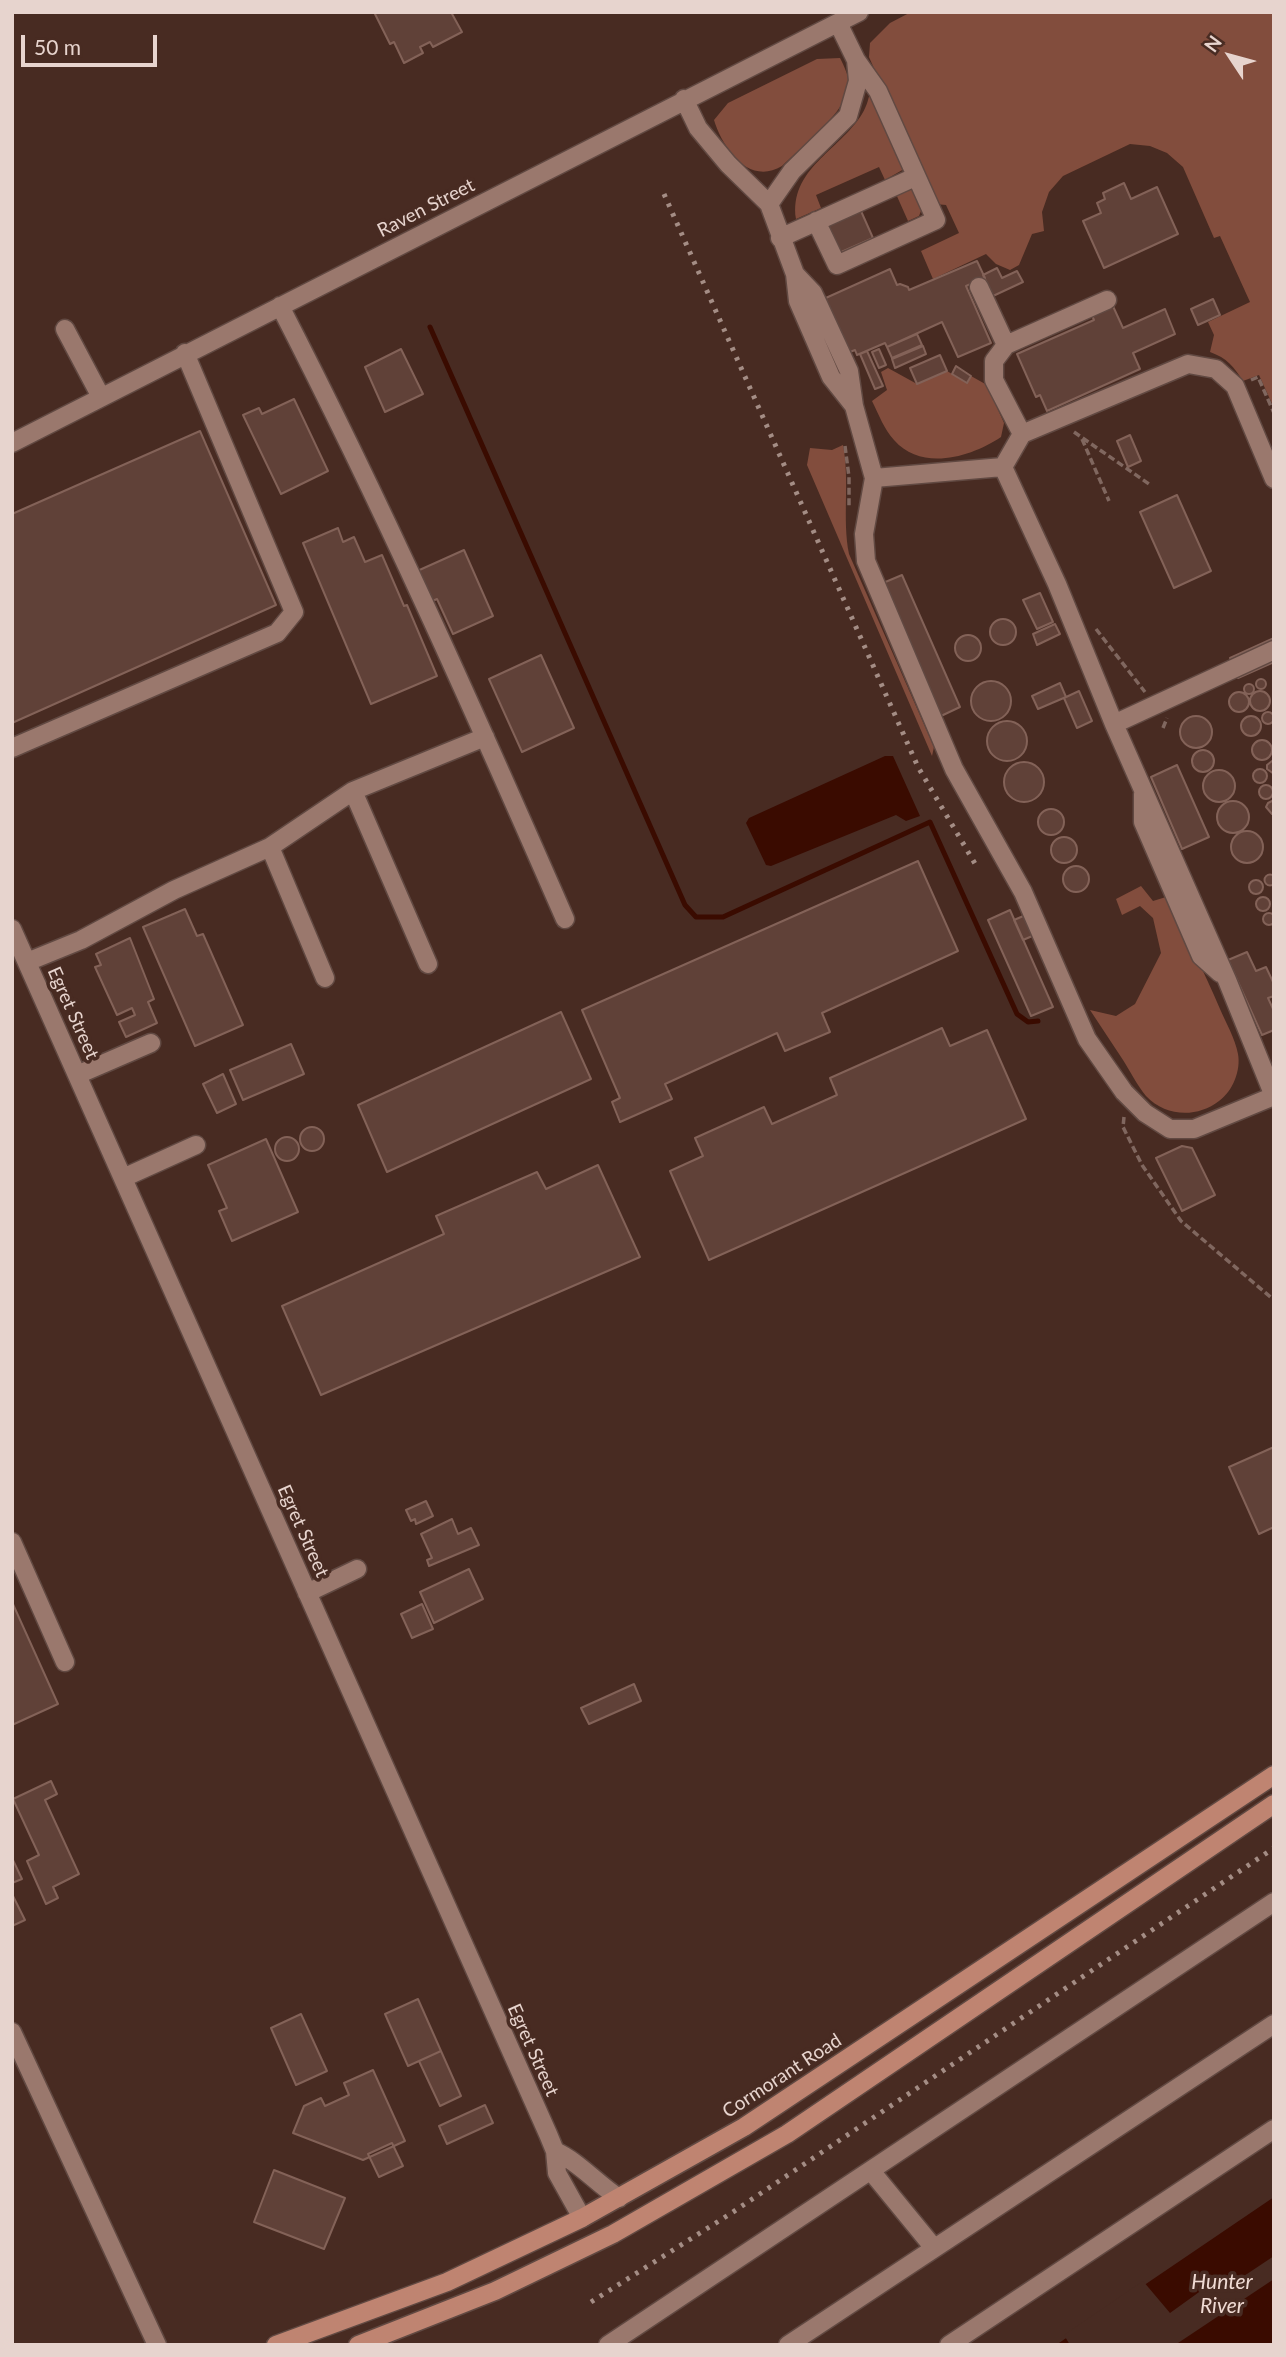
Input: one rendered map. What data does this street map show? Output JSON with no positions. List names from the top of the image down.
{
  "streets": {
    "main road": ["Cormorant Road"],
    "street": ["Raven Street", "Egret Street"]
  },
  "crossings": [
    ["Egret Street", "Cormorant Road"]
  ],
  "water": ["Hunter River"],
  "scale_bar": "50 m",
  "north": "top left"
}
